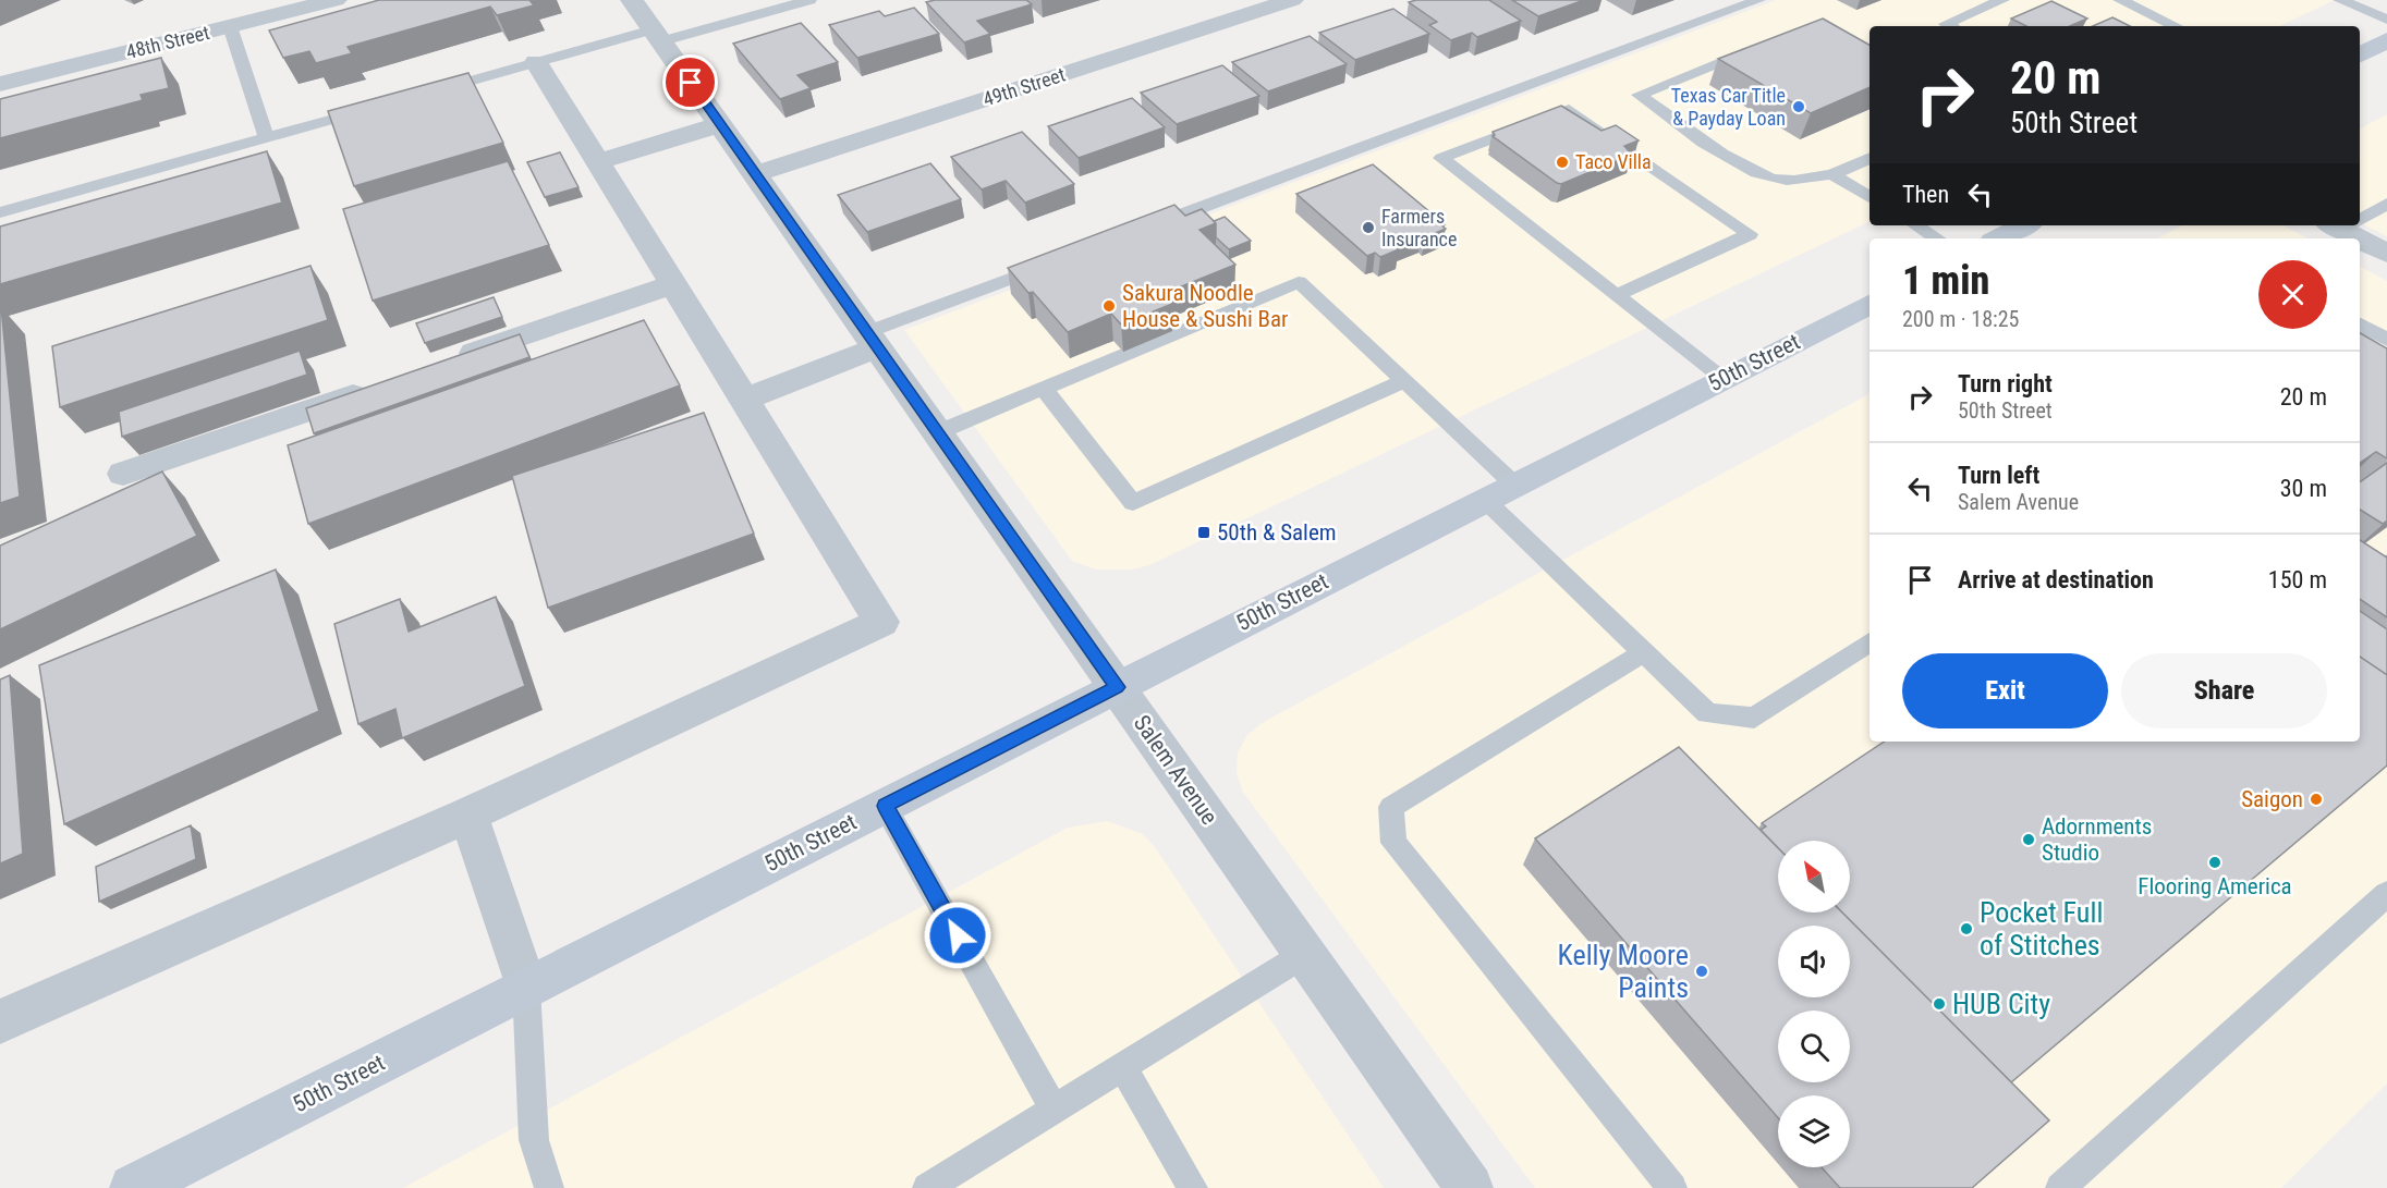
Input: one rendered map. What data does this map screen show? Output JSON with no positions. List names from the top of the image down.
{
  "streets": {
    "main road": ["50th Street"],
    "street": ["48th Street", "49th Street", "Salem Avenue"]
  },
  "crossings": [
    ["49th Street", "Salem Avenue"],
    ["50th Street", "Salem Avenue"]
  ],
  "places": {
    "other": [
      "Texas Car Title & Payday Loan",
      "Taco Villa",
      "Farmers Insurance",
      "Sakura Noodle House & Sushi Bar",
      "Saigon",
      "Adornments Studio",
      "Flooring America",
      "Pocket Full of Stitches",
      "Kelly Moore Paints",
      "HUB City"
    ],
    "transit": ["50th & Salem"]
  },
  "north": "top left",
  "page": {
    "turn": ["20 m", "50th Street"],
    "then": "Then",
    "heading": ["1 min", "200 m · 18:25"],
    "list": [
      {
        "name": "Turn right",
        "note": "50th Street",
        "value": "20 m"
      },
      {
        "name": "Turn left",
        "note": "Salem Avenue",
        "value": "30 m"
      },
      {
        "name": "Arrive at destination",
        "value": "150 m"
      }
    ],
    "buttons": ["Exit", "Share"]
  }
}
